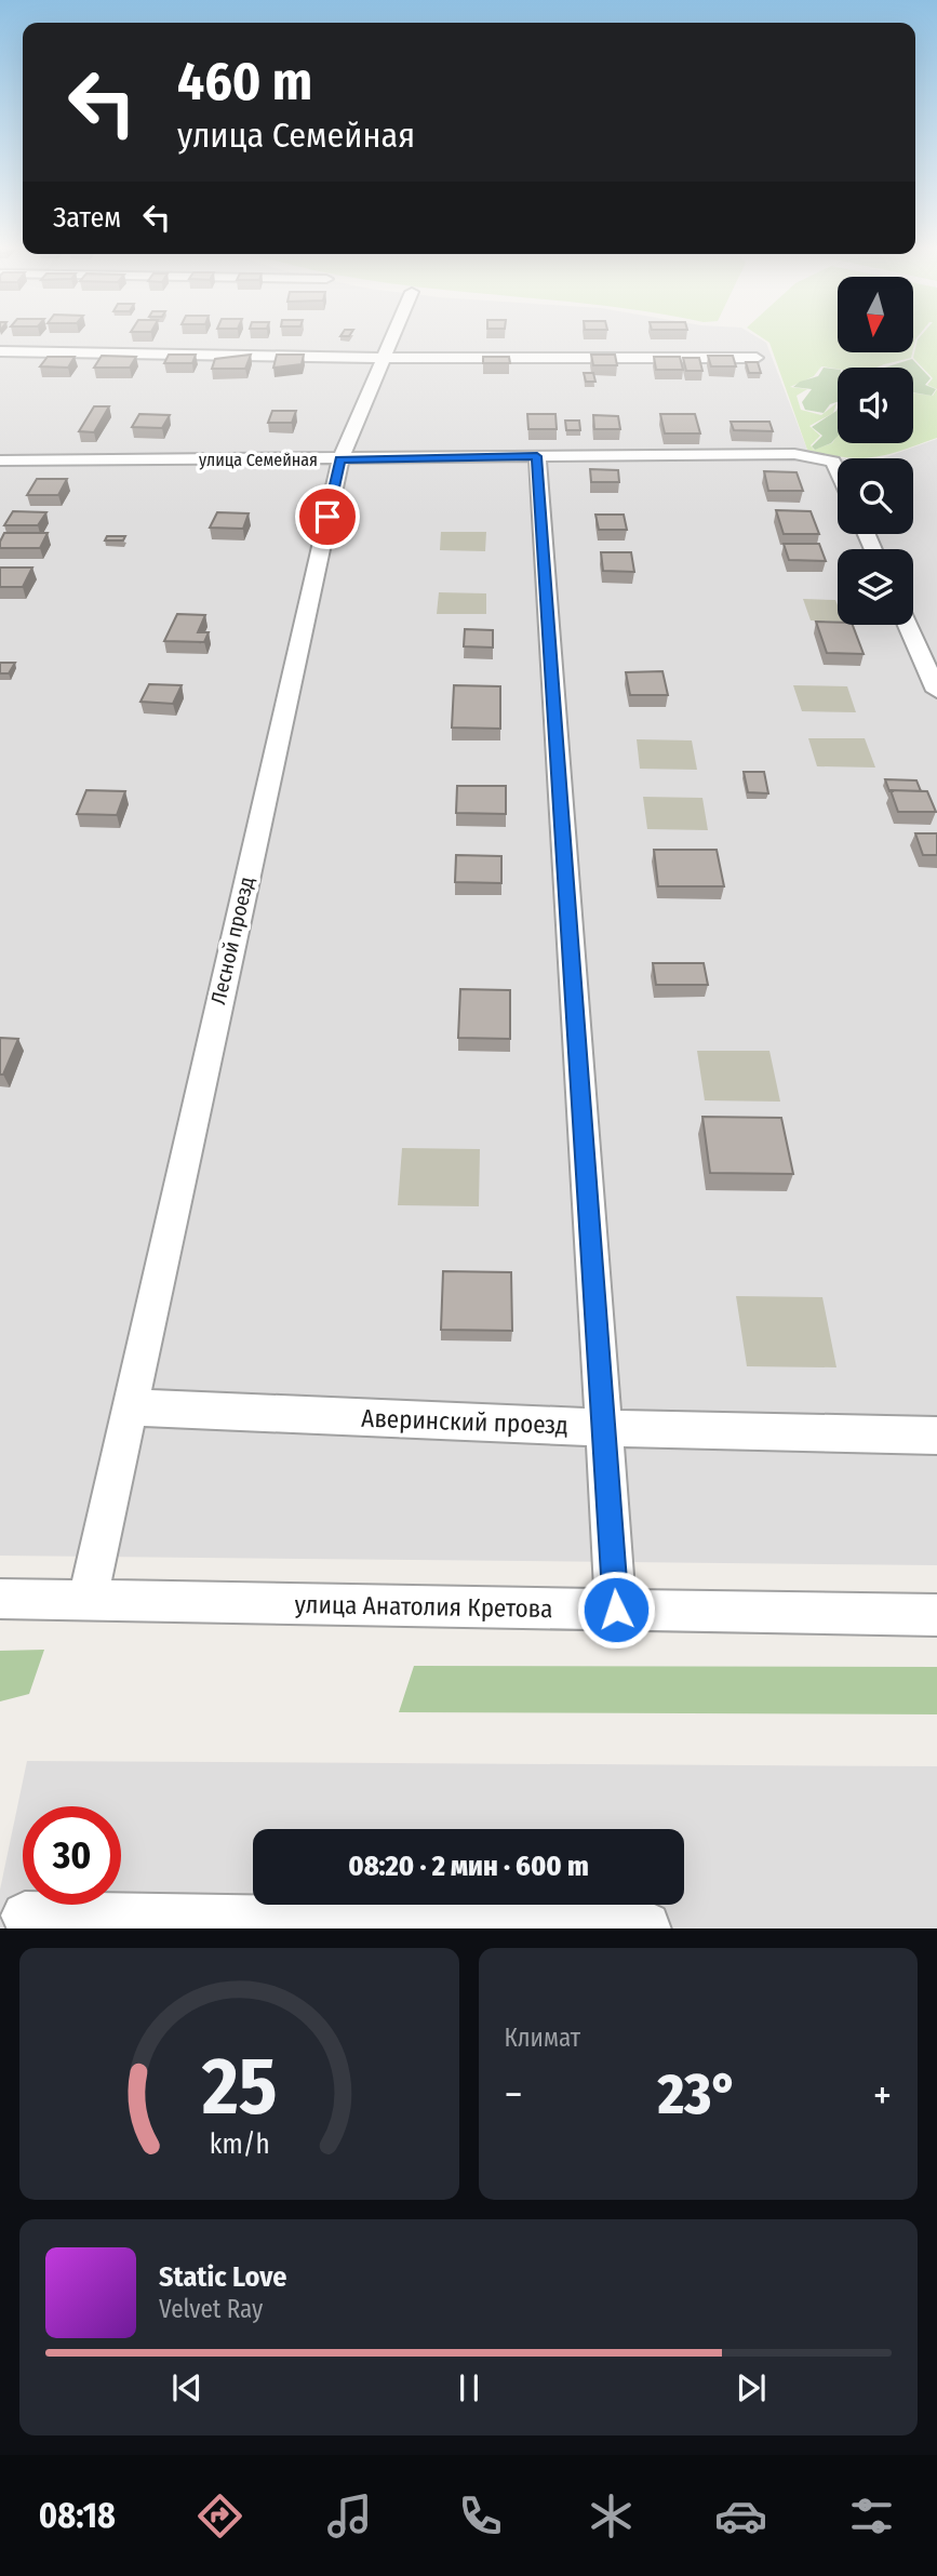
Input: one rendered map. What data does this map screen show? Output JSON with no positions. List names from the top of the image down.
{
  "streets": {
    "street": [
      "улица Семейная",
      "Лесной проезд",
      "Аверинский проезд",
      "улица Анатолия Кретова"
    ]
  },
  "crossings": [
    ["улица Семейная", "Лесной проезд"],
    ["Лесной проезд", "Аверинский проезд"],
    ["Лесной проезд", "улица Анатолия Кретова"]
  ],
  "north": "bottom",
  "page": {
    "turn": ["460 m", "улица Семейная"],
    "then": "Затем",
    "limit": "30",
    "trip": "08:20 · 2 мин · 600 m",
    "tile": "Климат",
    "heat": ["−", "23°", "+"],
    "song": ["Static Love", "Velvet Ray"],
    "tabs": "08:18",
    "gauge": ["25", "km/h"]
  }
}
